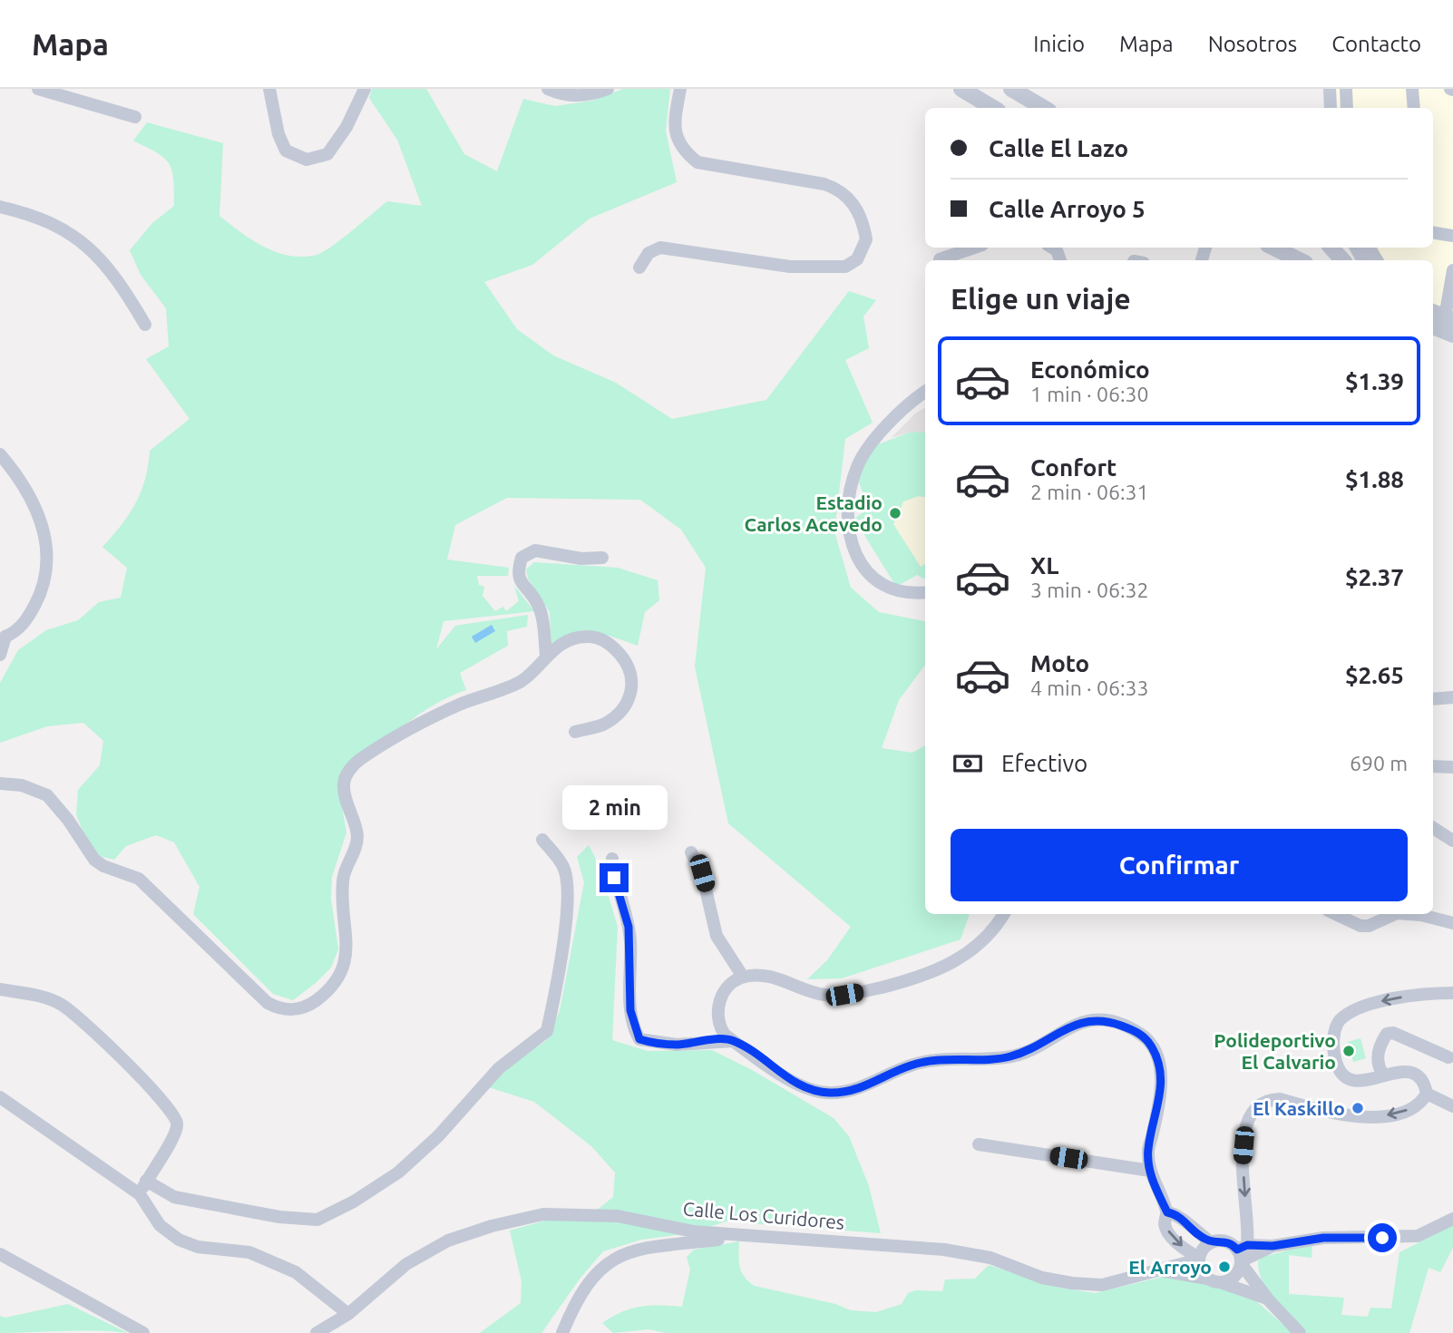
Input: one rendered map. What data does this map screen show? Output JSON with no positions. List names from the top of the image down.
{
  "streets": {
    "street": ["Calle Los Curidores"]
  },
  "places": [
    "Estadio Carlos Acevedo",
    "Polideportivo El Calvario",
    "El Kaskillo",
    "El Arroyo"
  ],
  "page": {
    "header": "Mapa",
    "nav": [
      "Inicio",
      "Mapa",
      "Nosotros",
      "Contacto"
    ],
    "banner": ["Calle El Lazo", "Calle Arroyo 5"],
    "heading": "Elige un viaje",
    "list": [
      {
        "name": "Económico",
        "note": "1 min · 06:30",
        "value": "$1.39"
      },
      {
        "name": "Confort",
        "note": "2 min · 06:31",
        "value": "$1.88"
      },
      {
        "name": "XL",
        "note": "3 min · 06:32",
        "value": "$2.37"
      },
      {
        "name": "Moto",
        "note": "4 min · 06:33",
        "value": "$2.65"
      }
    ],
    "pay": ["Efectivo", "690 m"],
    "bubble": "2 min",
    "buttons": "Confirmar"
  }
}
